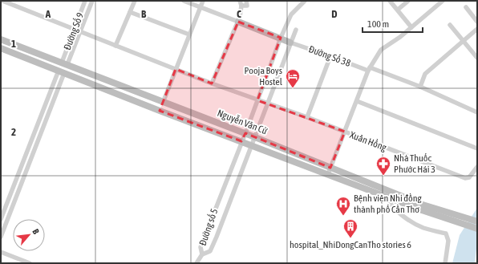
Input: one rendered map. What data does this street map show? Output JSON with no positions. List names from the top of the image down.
{
  "streets": {
    "main road": ["Nguyễn Văn Cừ"],
    "street": [
      "Đường Số 9",
      "Đường Số 38",
      "Xuân Hồng",
      "Đường số 5"
    ]
  },
  "crossings": [
    ["Đường Số 9", "Nguyễn Văn Cừ"],
    ["Đường Số 9", "Xuân Hồng"],
    ["Đường Số 38", "Đường số 5"],
    ["Nguyễn Văn Cừ", "Đường số 5"],
    ["Xuân Hồng", "Đường số 5"]
  ],
  "places": {
    "hotel": ["Pooja Boys Hostel"],
    "pharmacy": ["Nhà Thuốc Phước Hái 3"],
    "hospital": ["Bệnh viện Nhi đồng thành phố Cần Thơ"],
    "building": ["hospital_NhiDongCanTho stories 6"]
  },
  "scale_bar": "100 m",
  "north": "top right",
  "grid": {
    "columns": [
      "A",
      "B",
      "C",
      "D"
    ],
    "rows": ["1", "2"]
  }
}
